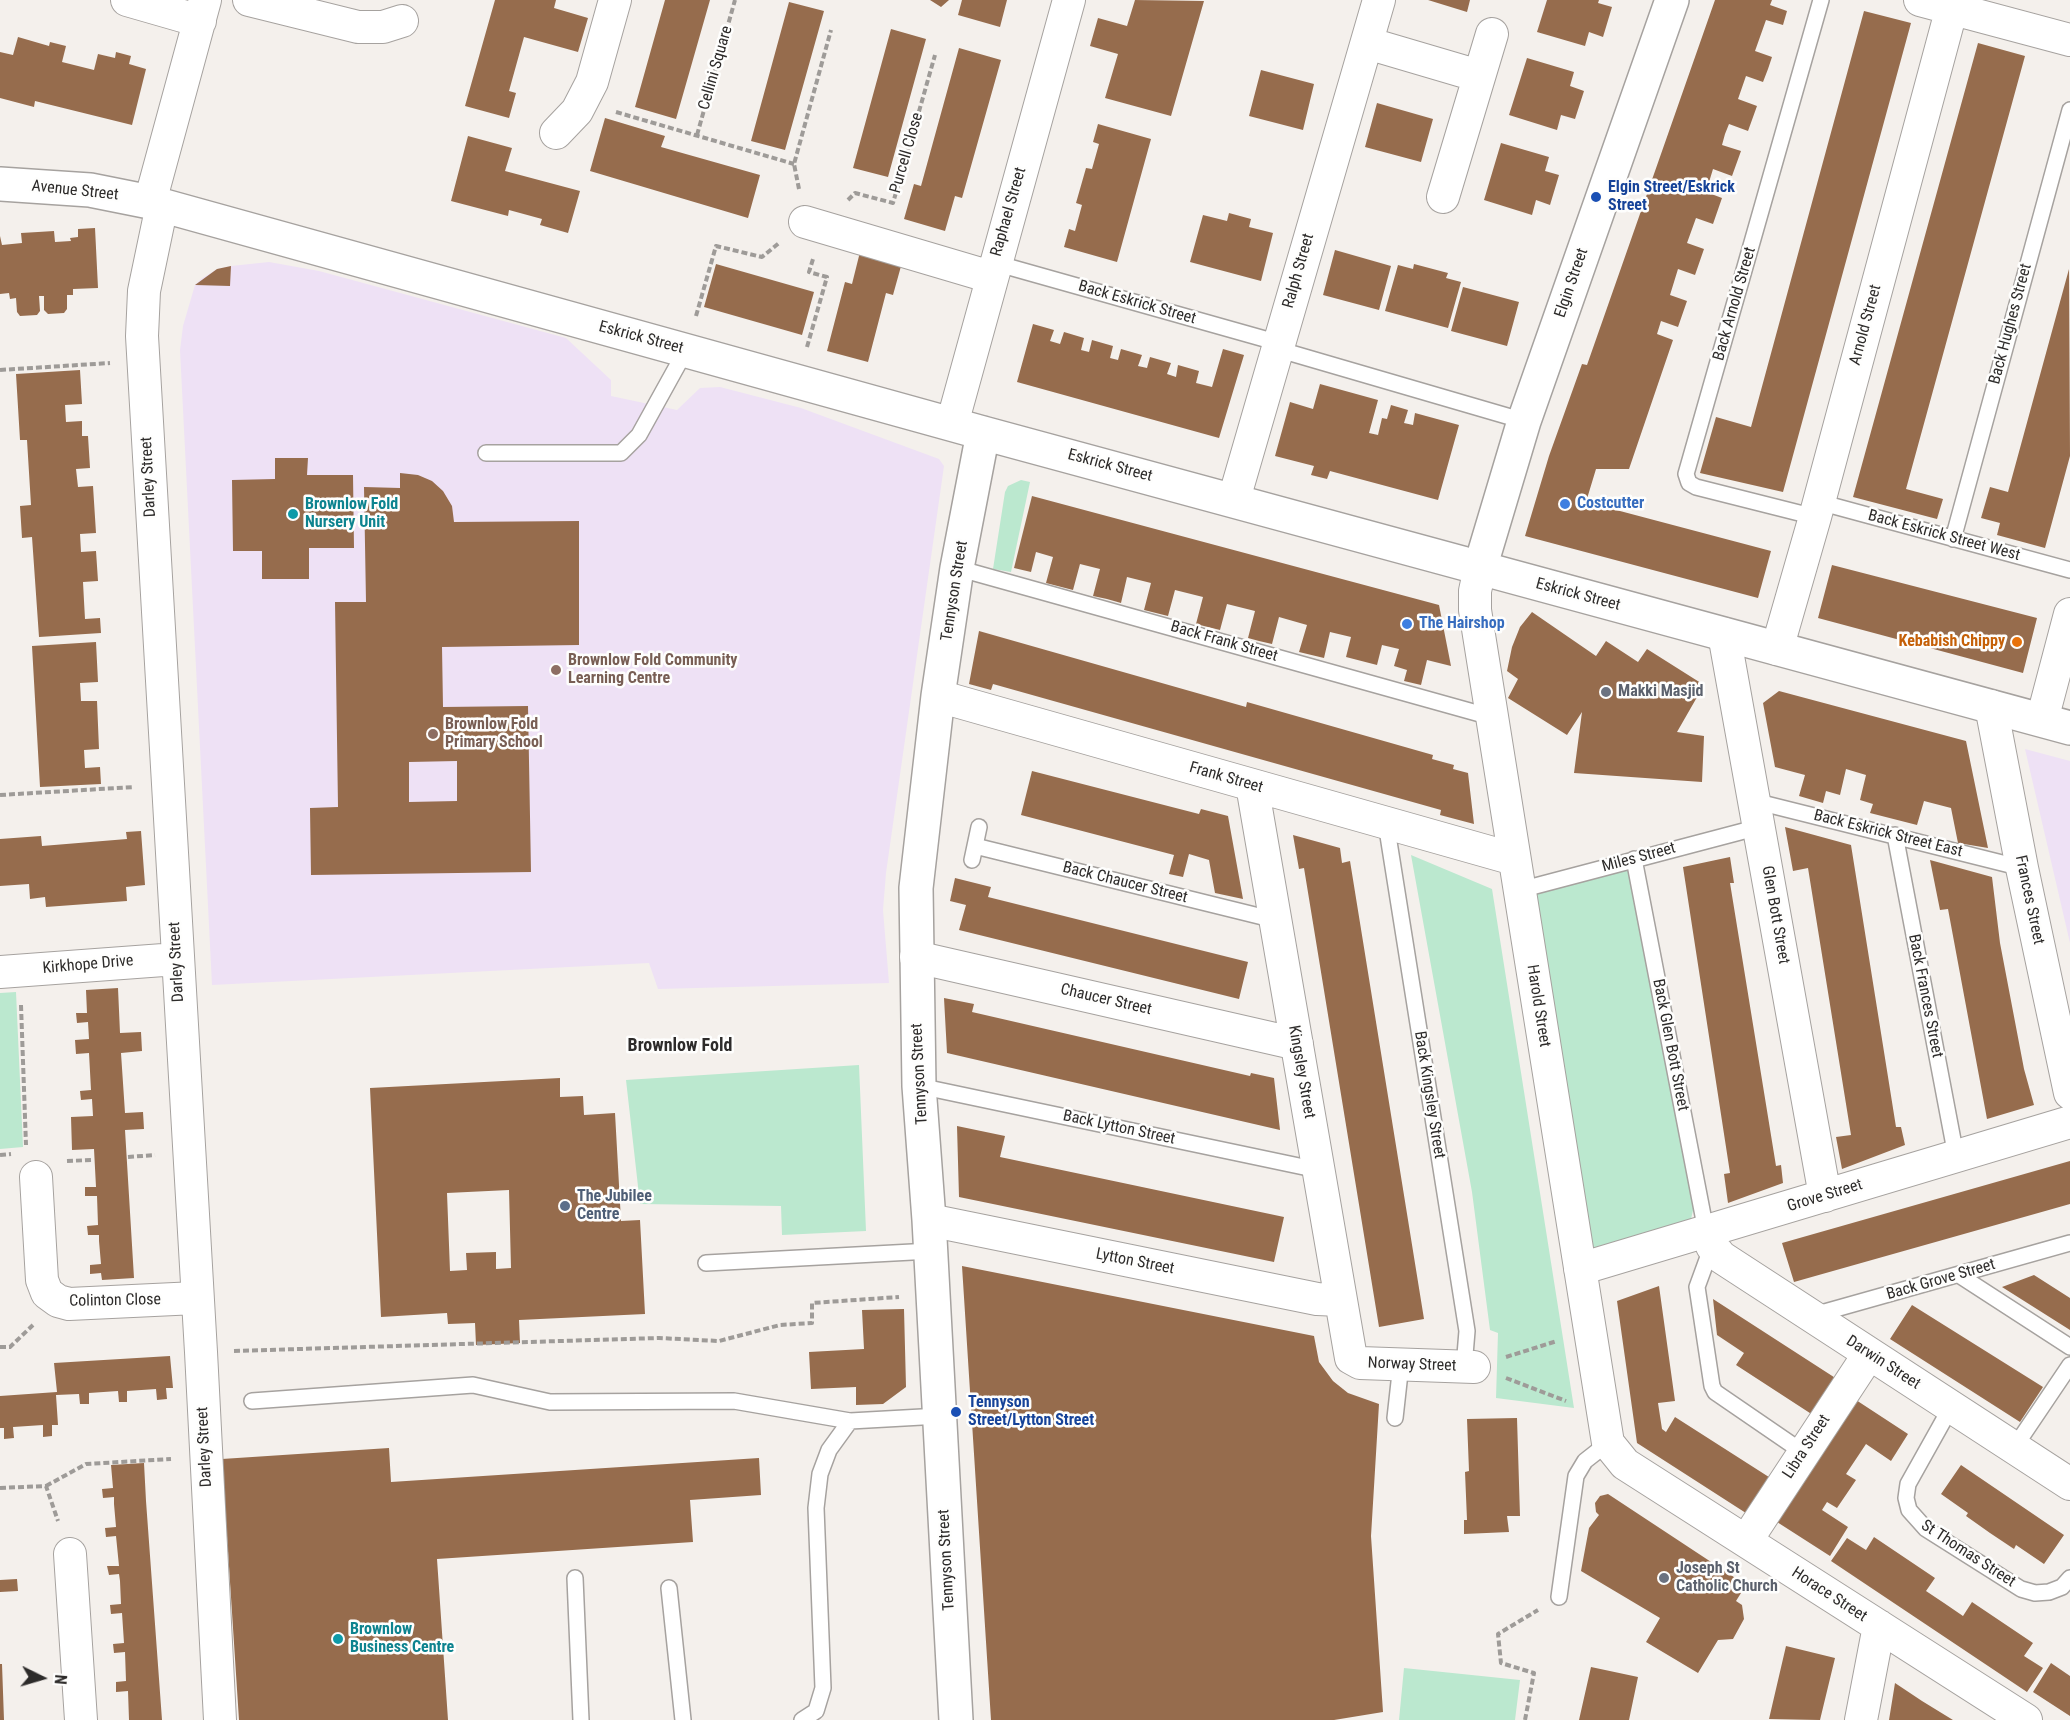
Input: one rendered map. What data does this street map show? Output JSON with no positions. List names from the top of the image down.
{
  "streets": {
    "street": [
      "Avenue Street",
      "Raphael Street",
      "Ralph Street",
      "Elgin Street",
      "Arnold Street",
      "Eskrick Street",
      "Darley Street",
      "Tennyson Street",
      "Frank Street",
      "Frances Street",
      "Glen Bott Street",
      "Kirkhope Drive",
      "Chaucer Street",
      "Harold Street",
      "Kingsley Street",
      "Grove Street",
      "Lytton Street",
      "Colinton Close",
      "Darwin Street",
      "Norway Street",
      "Libra Street",
      "Horace Street"
    ],
    "lane": [
      "Back Eskrick Street",
      "Back Arnold Street",
      "Back Hughes Street",
      "Back Eskrick Street West",
      "Back Frank Street",
      "Back Eskrick Street East",
      "Miles Street",
      "Back Chaucer Street",
      "Back Frances Street",
      "Back Glen Bott Street",
      "Back Kingsley Street",
      "Back Lytton Street",
      "Back Grove Street",
      "St Thomas Street"
    ],
    "path": ["Cellini Square", "Purcell Close"]
  },
  "crossings": [
    ["Purcell Close", "Eskrick Street"],
    ["Avenue Street", "Eskrick Street"],
    ["Avenue Street", "Darley Street"],
    ["Raphael Street", "Back Eskrick Street"],
    ["Raphael Street", "Eskrick Street"],
    ["Raphael Street", "Tennyson Street"],
    ["Ralph Street", "Back Eskrick Street"],
    ["Ralph Street", "Eskrick Street"],
    ["Elgin Street", "Back Eskrick Street"],
    ["Elgin Street", "Eskrick Street"],
    ["Elgin Street", "Harold Street"],
    ["Back Arnold Street", "Arnold Street"],
    ["Back Arnold Street", "Back Eskrick Street West"],
    ["Back Hughes Street", "Back Eskrick Street West"],
    ["Arnold Street", "Eskrick Street"],
    ["Arnold Street", "Back Eskrick Street West"],
    ["Eskrick Street", "Darley Street"],
    ["Eskrick Street", "Tennyson Street"],
    ["Eskrick Street", "Frances Street"],
    ["Eskrick Street", "Glen Bott Street"],
    ["Eskrick Street", "Harold Street"],
    ["Darley Street", "Kirkhope Drive"],
    ["Darley Street", "Colinton Close"],
    ["Tennyson Street", "Back Frank Street"],
    ["Tennyson Street", "Frank Street"],
    ["Tennyson Street", "Chaucer Street"],
    ["Tennyson Street", "Back Lytton Street"],
    ["Tennyson Street", "Lytton Street"],
    ["Back Frank Street", "Harold Street"],
    ["Frank Street", "Harold Street"],
    ["Frank Street", "Kingsley Street"],
    ["Frank Street", "Back Kingsley Street"],
    ["Back Eskrick Street East", "Miles Street"],
    ["Back Eskrick Street East", "Frances Street"],
    ["Back Eskrick Street East", "Glen Bott Street"],
    ["Back Eskrick Street East", "Back Frances Street"],
    ["Miles Street", "Glen Bott Street"],
    ["Miles Street", "Harold Street"],
    ["Miles Street", "Back Glen Bott Street"],
    ["Back Chaucer Street", "Kingsley Street"],
    ["Glen Bott Street", "Grove Street"],
    ["Back Frances Street", "Grove Street"],
    ["Chaucer Street", "Kingsley Street"],
    ["Harold Street", "Grove Street"],
    ["Harold Street", "Horace Street"],
    ["Back Glen Bott Street", "Grove Street"],
    ["Back Glen Bott Street", "Darwin Street"],
    ["Kingsley Street", "Back Lytton Street"],
    ["Kingsley Street", "Lytton Street"],
    ["Kingsley Street", "Norway Street"],
    ["Back Kingsley Street", "Norway Street"],
    ["Grove Street", "Darwin Street"],
    ["Back Grove Street", "Darwin Street"],
    ["Darwin Street", "Libra Street"],
    ["Darwin Street", "St Thomas Street"],
    ["Libra Street", "Horace Street"]
  ],
  "districts": ["Brownlow Fold"],
  "places": [
    "Elgin Street/Eskrick Street",
    "Costcutter",
    "Brownlow Fold Nursery Unit",
    "The Hairshop",
    "Kebabish Chippy",
    "Brownlow Fold Community Learning Centre",
    "Makki Masjid",
    "Brownlow Fold Primary School",
    "The Jubilee Centre",
    "Tennyson Street/Lytton Street",
    "Joseph St Catholic Church",
    "Brownlow Business Centre"
  ],
  "north": "right"
}
